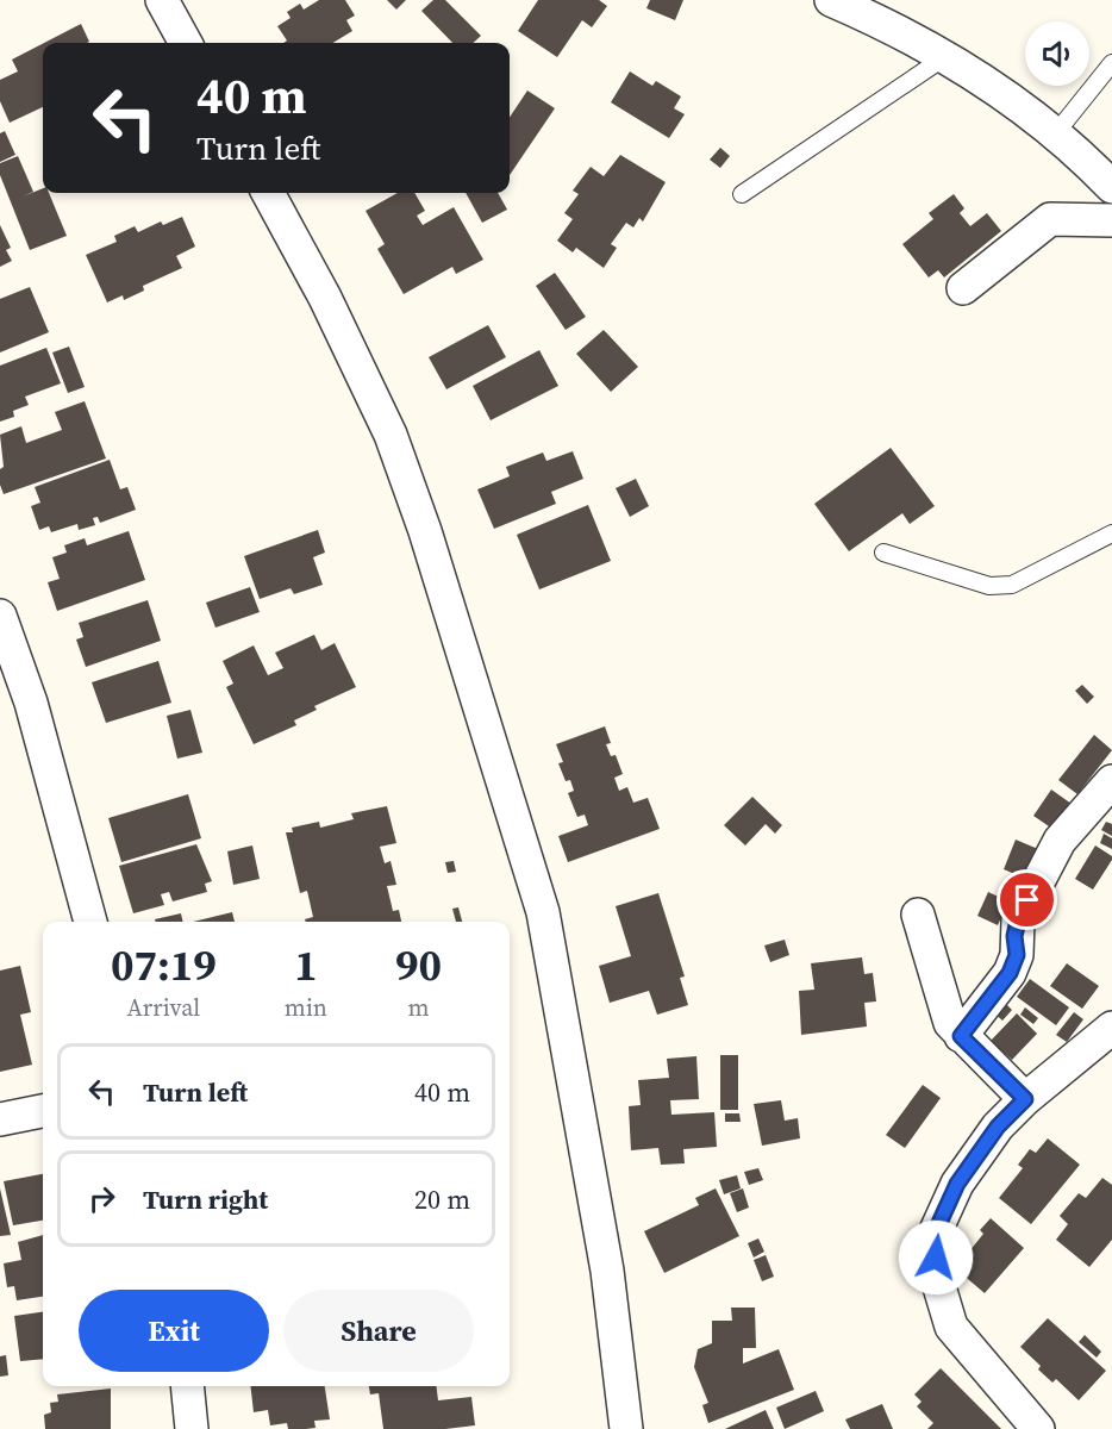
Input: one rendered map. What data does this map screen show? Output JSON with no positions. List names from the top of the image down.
{
  "page": {
    "turn": ["40 m", "Turn left"],
    "eta": [
      "07:19",
      "Arrival",
      "1",
      "min",
      "90",
      "m"
    ],
    "list": [
      {
        "name": "Turn left",
        "value": "40 m"
      },
      {
        "name": "Turn right",
        "value": "20 m"
      }
    ],
    "buttons": ["Exit", "Share"]
  }
}
